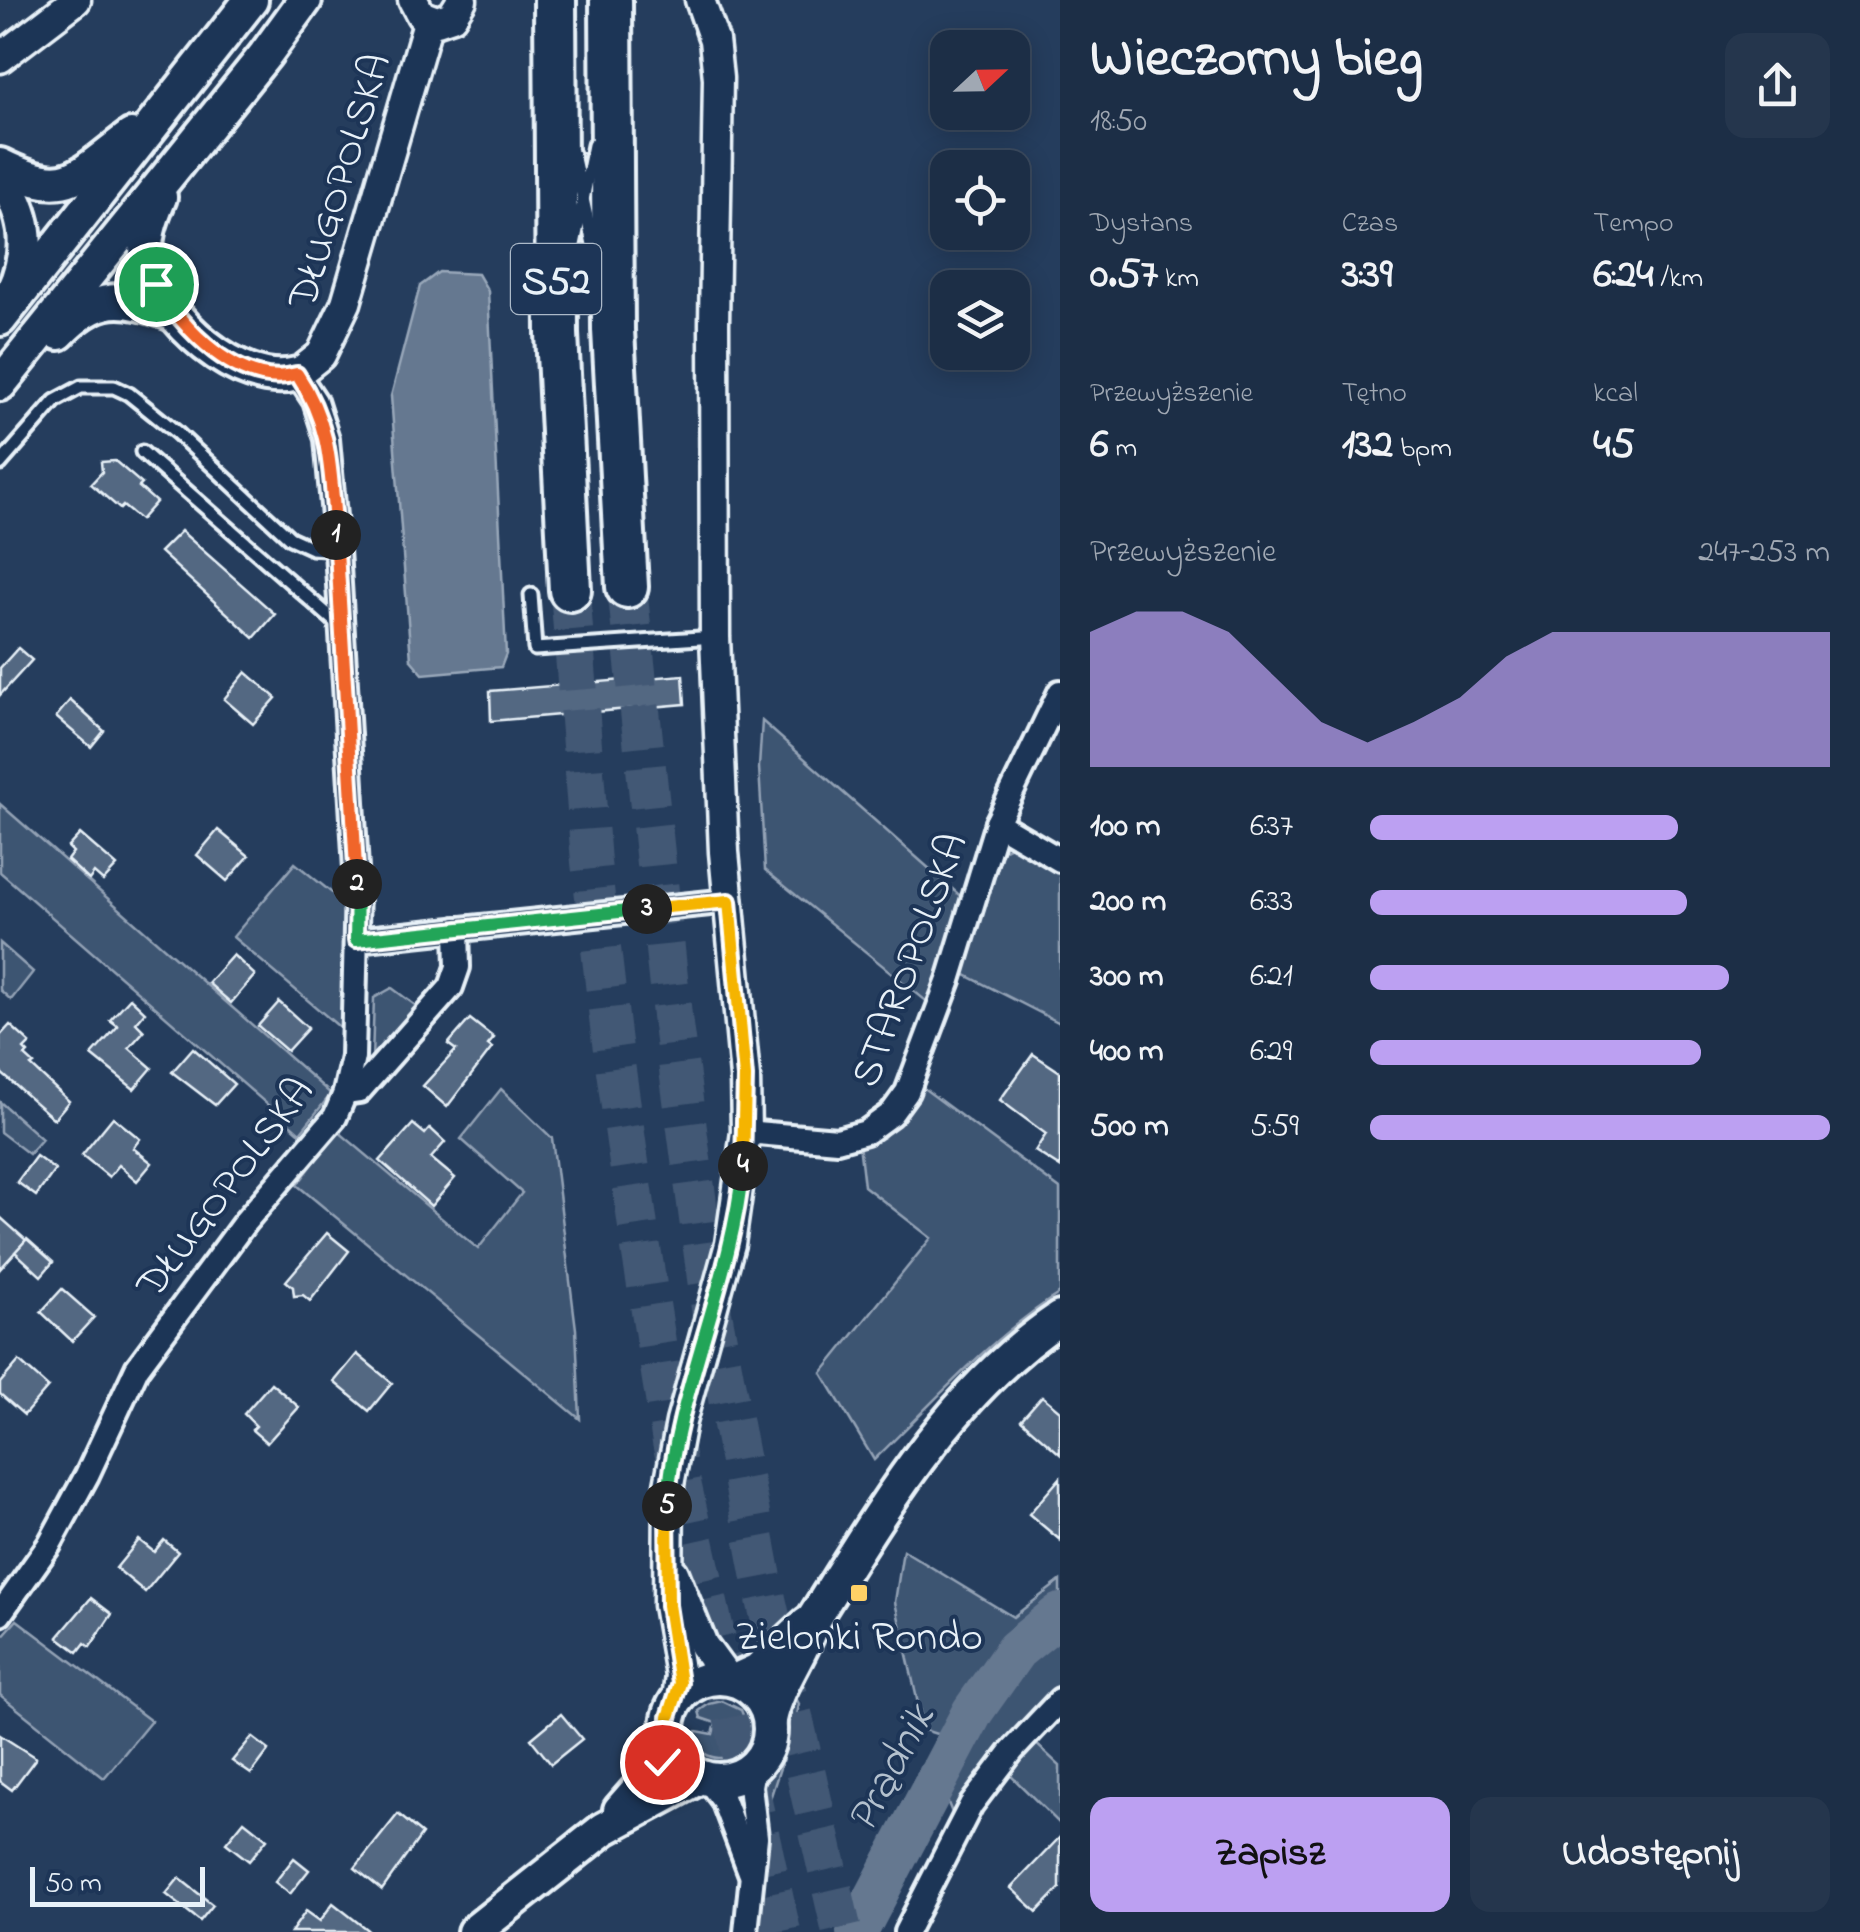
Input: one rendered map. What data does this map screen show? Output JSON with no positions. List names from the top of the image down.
{
  "streets": {
    "highway": ["S52"],
    "street": ["DŁUGOPOLSKA", "STAROPOLSKA"]
  },
  "water": ["Prądnik"],
  "places": {
    "transit": ["Zielonki Rondo"]
  },
  "scale_bar": "50 m",
  "north": "right",
  "page": {
    "heading": ["Wieczorny bieg", "18:50"],
    "stats": [
      ["Dystans", "0.57 km"],
      ["Czas", "3:39"],
      ["Tempo", "6:24 /km"],
      ["Przewyższenie", "6 m"],
      ["Tętno", "132 bpm"],
      ["kcal", "45"]
    ],
    "pins": [
      "1",
      "2",
      "3",
      "4",
      "5"
    ],
    "chart": ["Przewyższenie", "247–253 m"],
    "list": [
      {
        "name": "100 m",
        "note": "6:37"
      },
      {
        "name": "200 m",
        "note": "6:33"
      },
      {
        "name": "300 m",
        "note": "6:21"
      },
      {
        "name": "400 m",
        "note": "6:29"
      },
      {
        "name": "500 m",
        "note": "5:59"
      }
    ],
    "buttons": ["Zapisz", "Udostępnij"],
    "scale": "50 m"
  }
}
